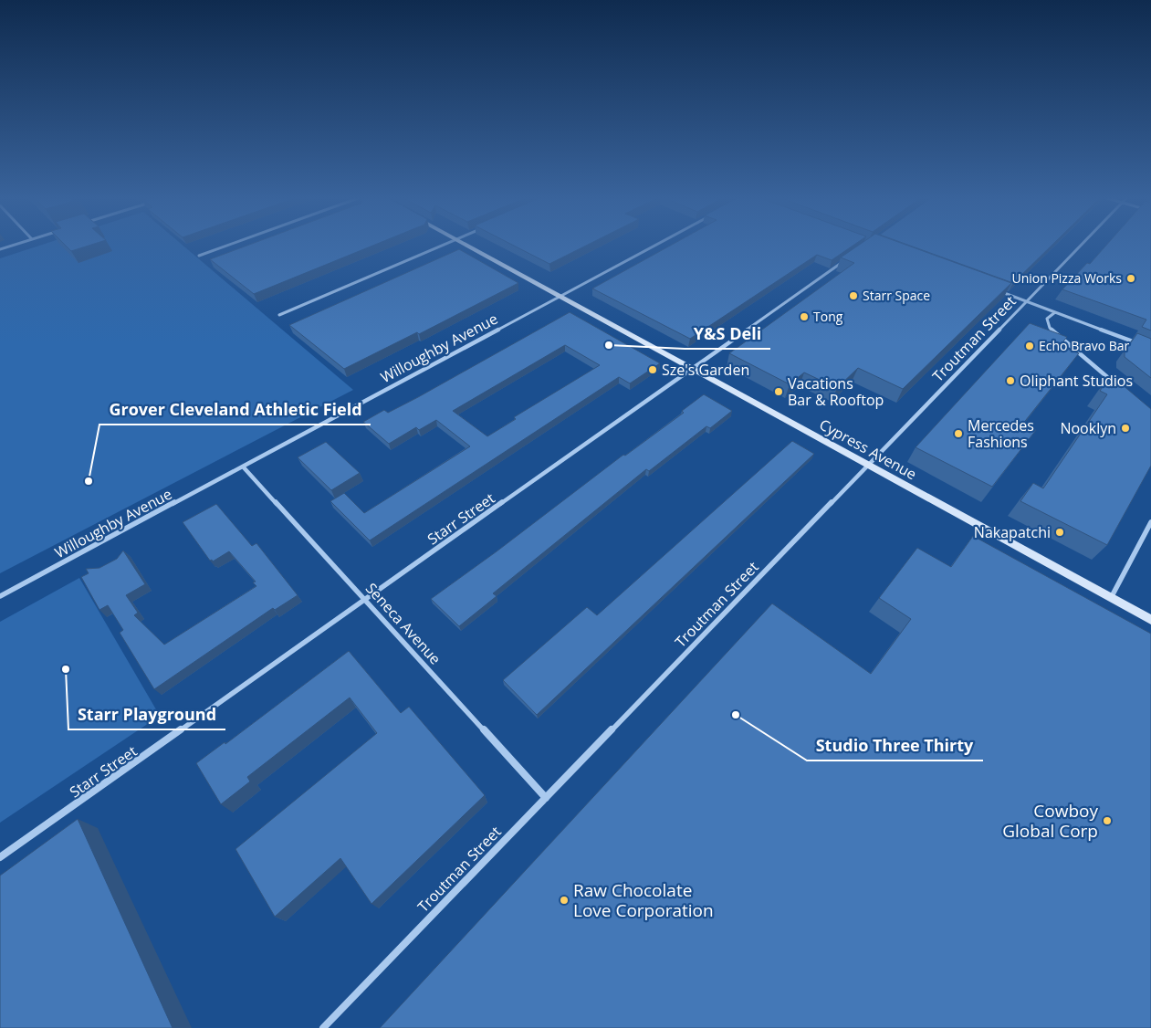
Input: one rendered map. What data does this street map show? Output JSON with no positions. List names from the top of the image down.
{
  "streets": {
    "main road": ["Cypress Avenue"],
    "street": [
      "Troutman Street",
      "Willoughby Avenue",
      "Starr Street",
      "Seneca Avenue"
    ]
  },
  "crossings": [
    ["Troutman Street", "Cypress Avenue"],
    ["Troutman Street", "Seneca Avenue"],
    ["Willoughby Avenue", "Cypress Avenue"],
    ["Willoughby Avenue", "Seneca Avenue"],
    ["Cypress Avenue", "Starr Street"],
    ["Starr Street", "Seneca Avenue"]
  ],
  "places": [
    "Union Pizza Works",
    "Starr Space",
    "Tong",
    "Y&S Deli",
    "Echo Bravo Bar",
    "Sze's Garden",
    "Oliphant Studios",
    "Vacations Bar & Rooftop",
    "Nooklyn",
    "Mercedes Fashions",
    "Grover Cleveland Athletic Field",
    "Nakapatchi",
    "Starr Playground",
    "Studio Three Thirty",
    "Cowboy Global Corp",
    "Raw Chocolate Love Corporation"
  ]
}
